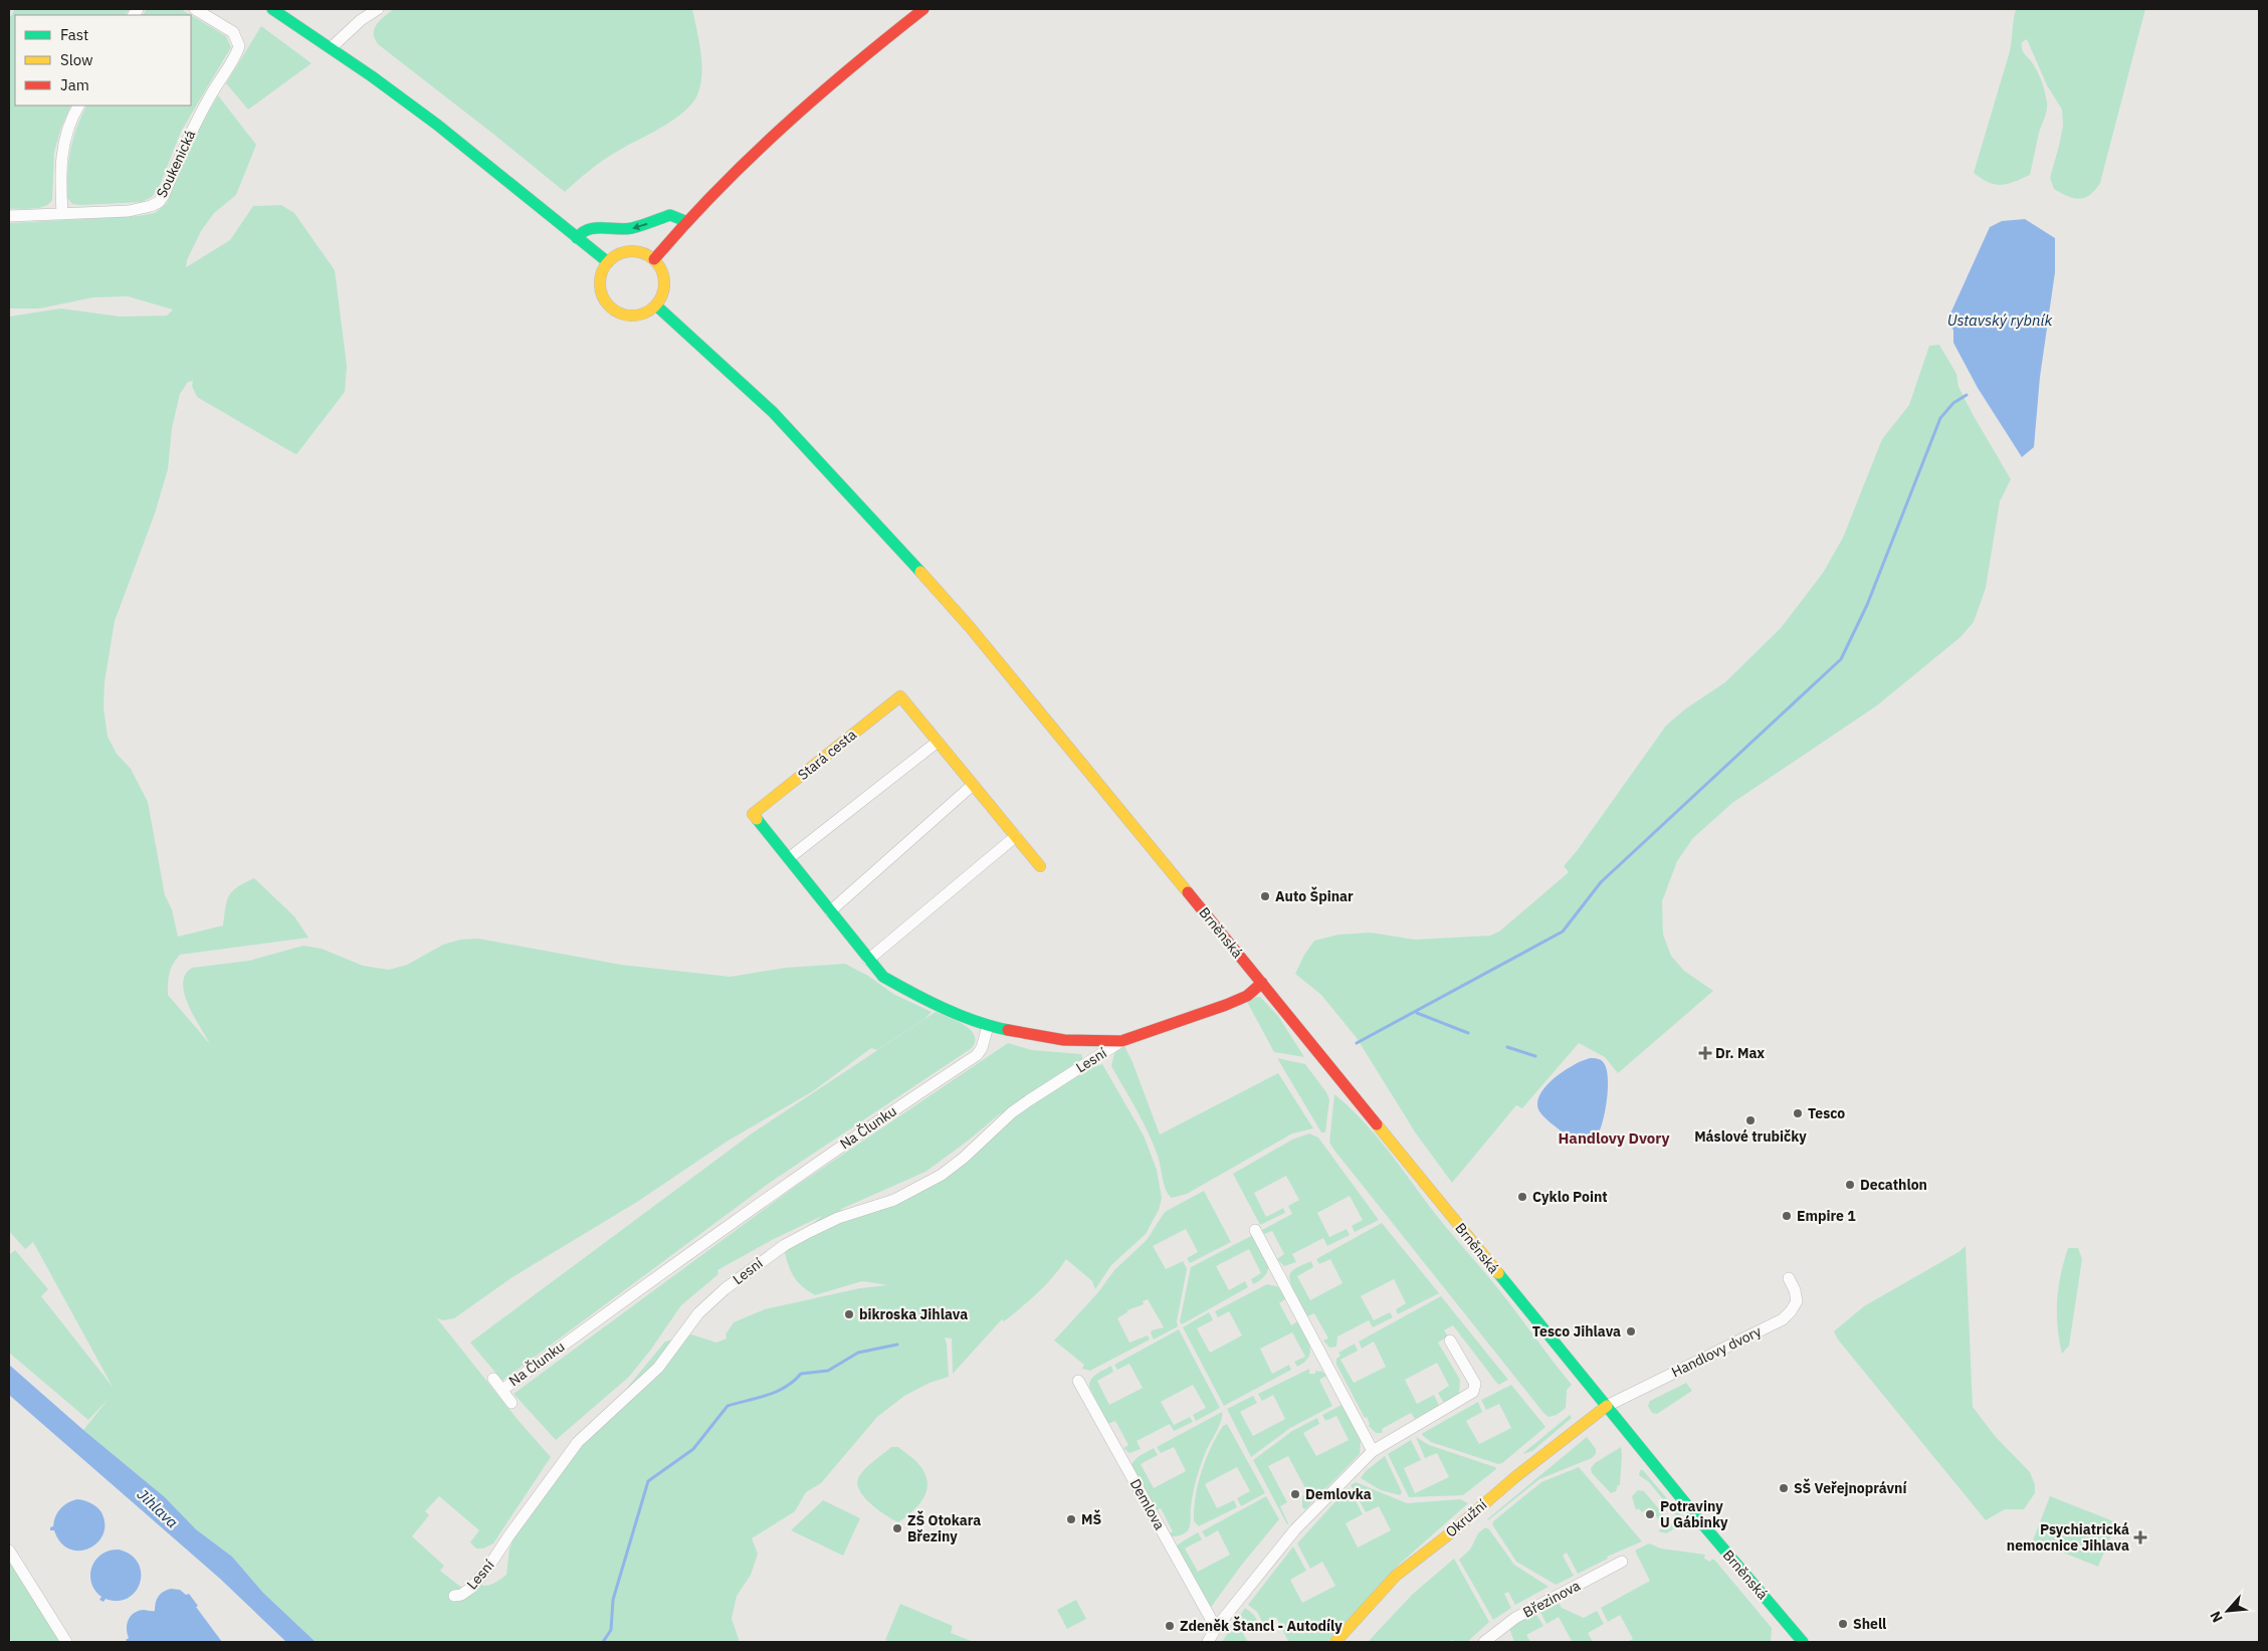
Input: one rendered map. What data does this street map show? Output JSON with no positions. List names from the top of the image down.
{
  "streets": {
    "main road": ["Stará cesta", "Brněnská", "Okružní"],
    "street": [
      "Soukenická",
      "Lesní",
      "Na Člunku",
      "Handlovy dvory",
      "Demlova",
      "Březinova"
    ]
  },
  "crossings": [
    ["Stará cesta", "Na Člunku"],
    ["Brněnská", "Handlovy dvory"],
    ["Brněnská", "Okružní"],
    ["Handlovy dvory", "Okružní"]
  ],
  "districts": ["Handlovy Dvory"],
  "water": ["Ustavský rybník", "Jihlava"],
  "places": {
    "other": [
      "Auto Špinar",
      "Tesco",
      "Máslové trubičky",
      "Decathlon",
      "Cyklo Point",
      "Empire 1",
      "bikroska Jihlava",
      "Tesco Jihlava",
      "SŠ Veřejnoprávní",
      "Demlovka",
      "Potraviny U Gábinky",
      "MŠ",
      "ZŠ Otokara Březiny",
      "Shell",
      "Zdeněk Štancl - Autodíly"
    ],
    "health": ["Dr. Max", "Psychiatrická nemocnice Jihlava"]
  },
  "legend": ["Fast", "Slow", "Jam"],
  "north": "bottom left"
}
